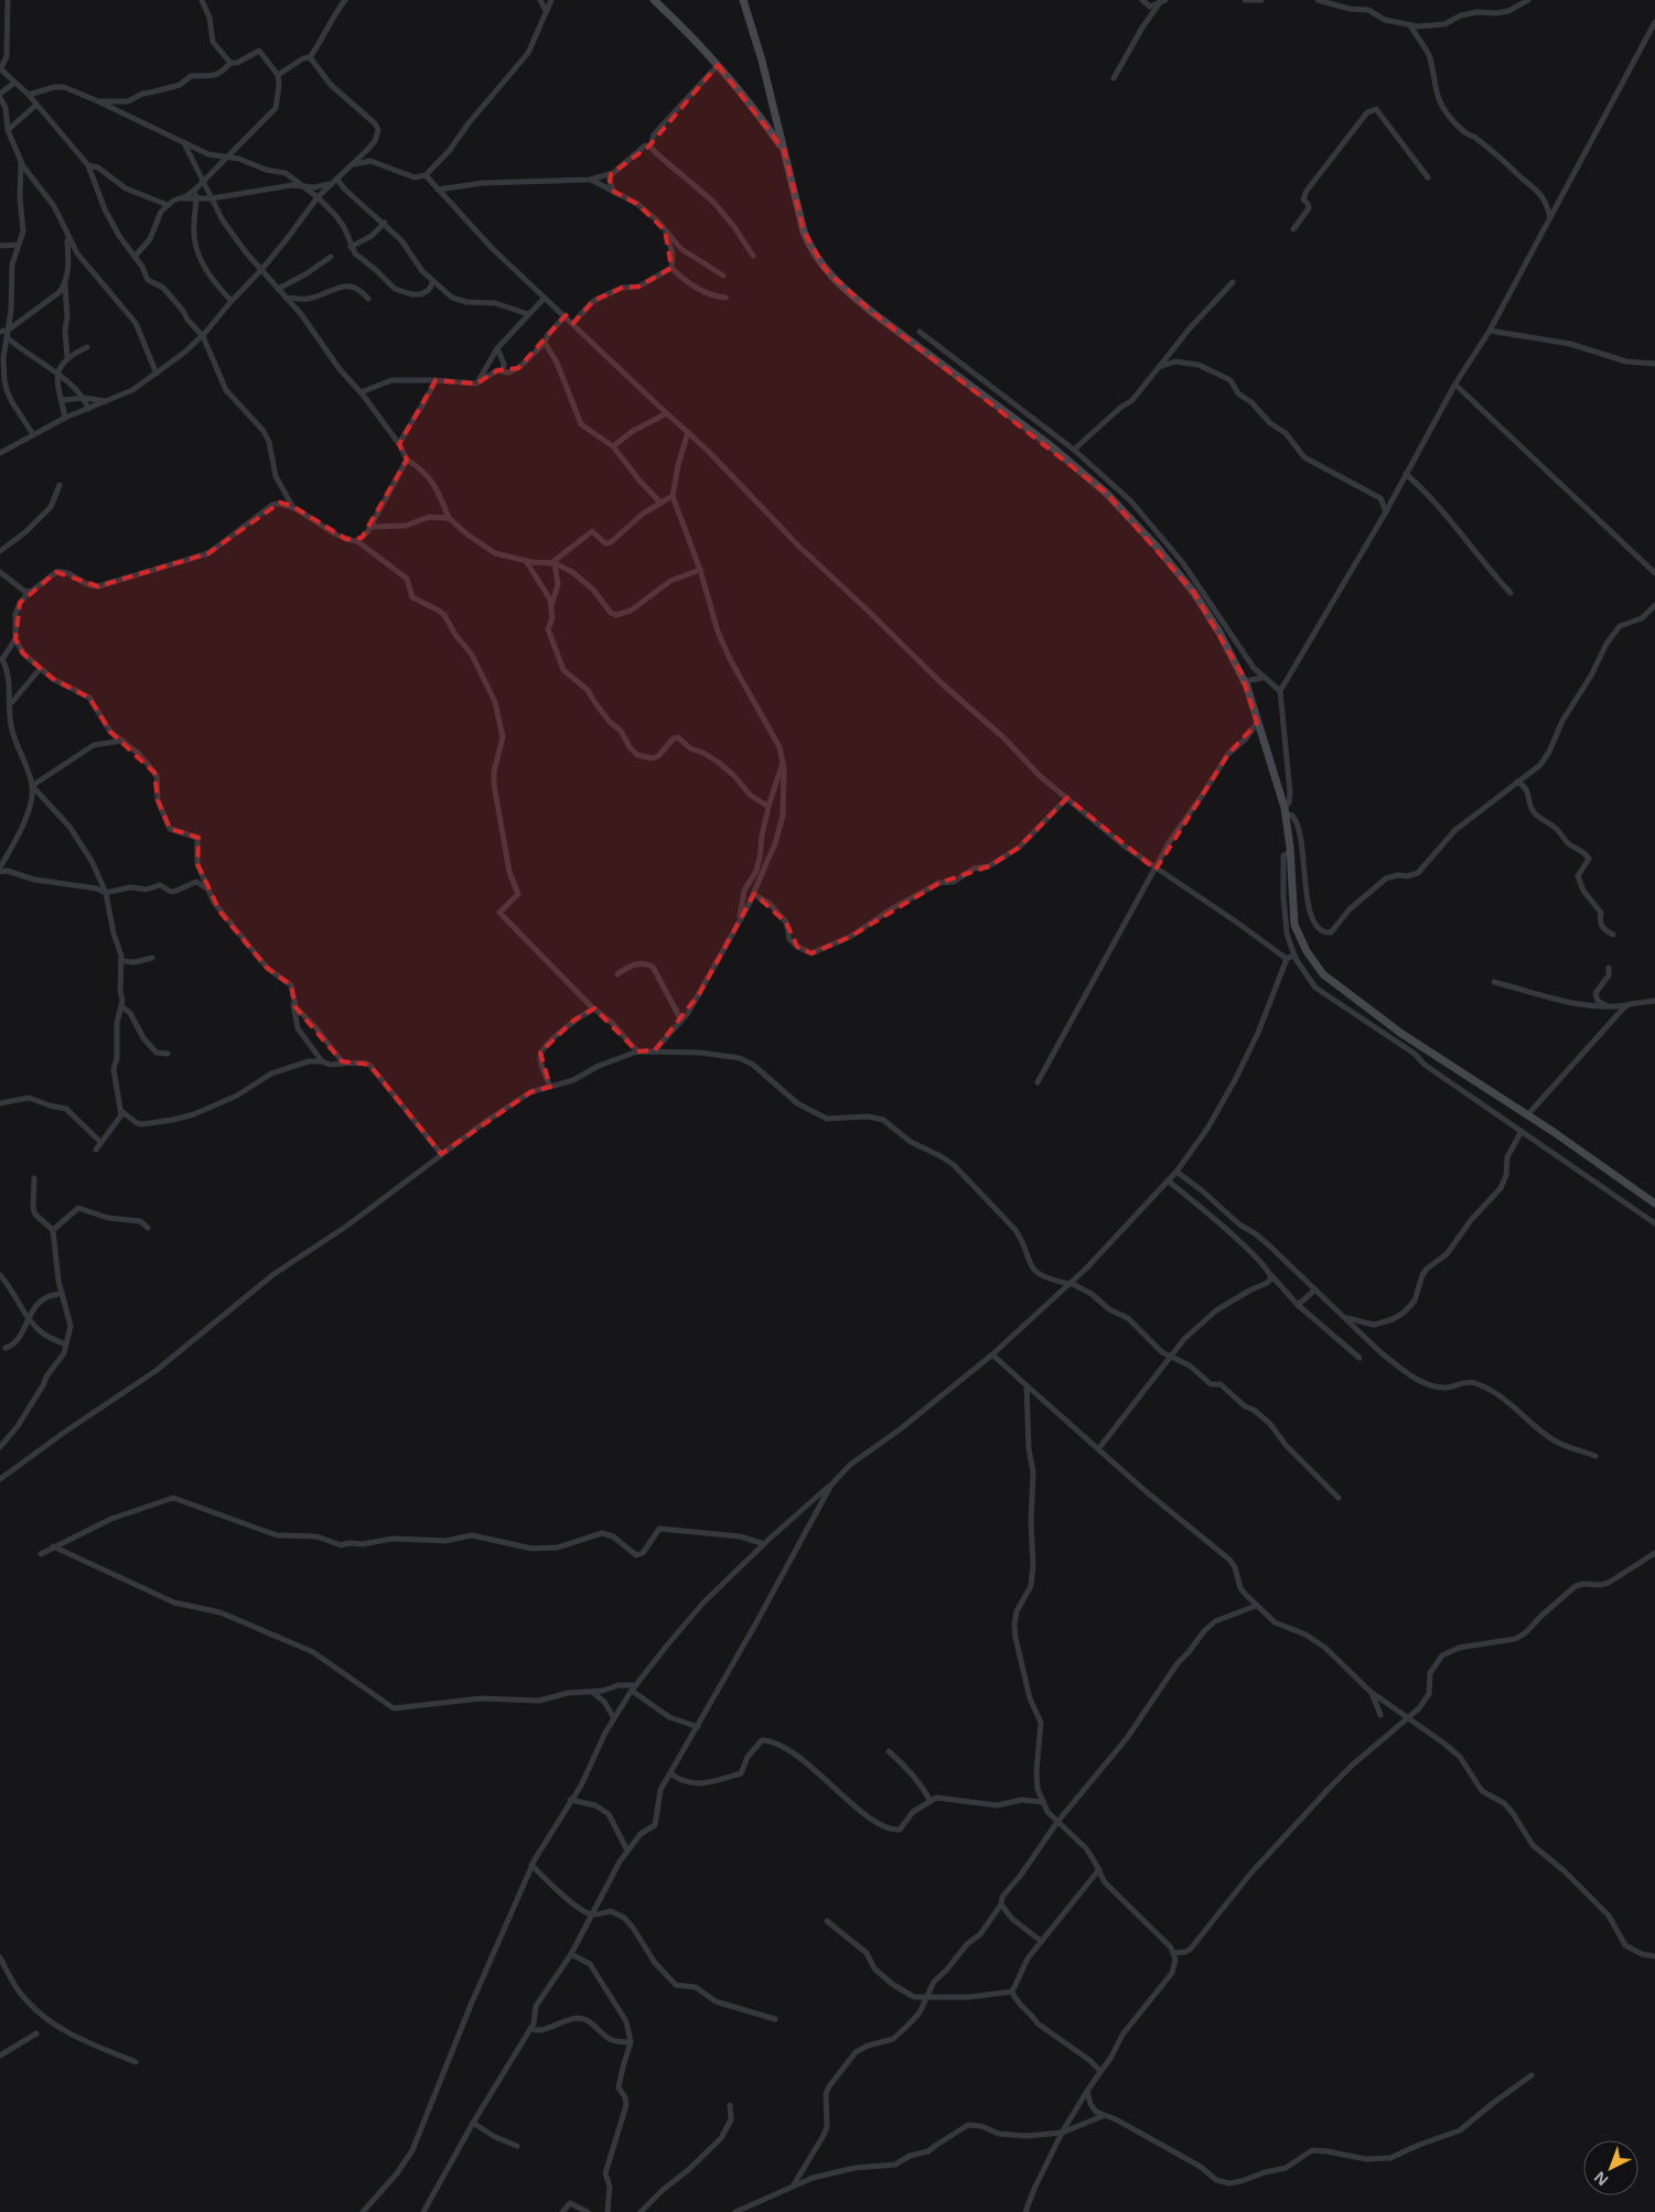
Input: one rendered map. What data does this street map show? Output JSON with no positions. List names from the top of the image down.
{
  "north": "bottom left"
}
